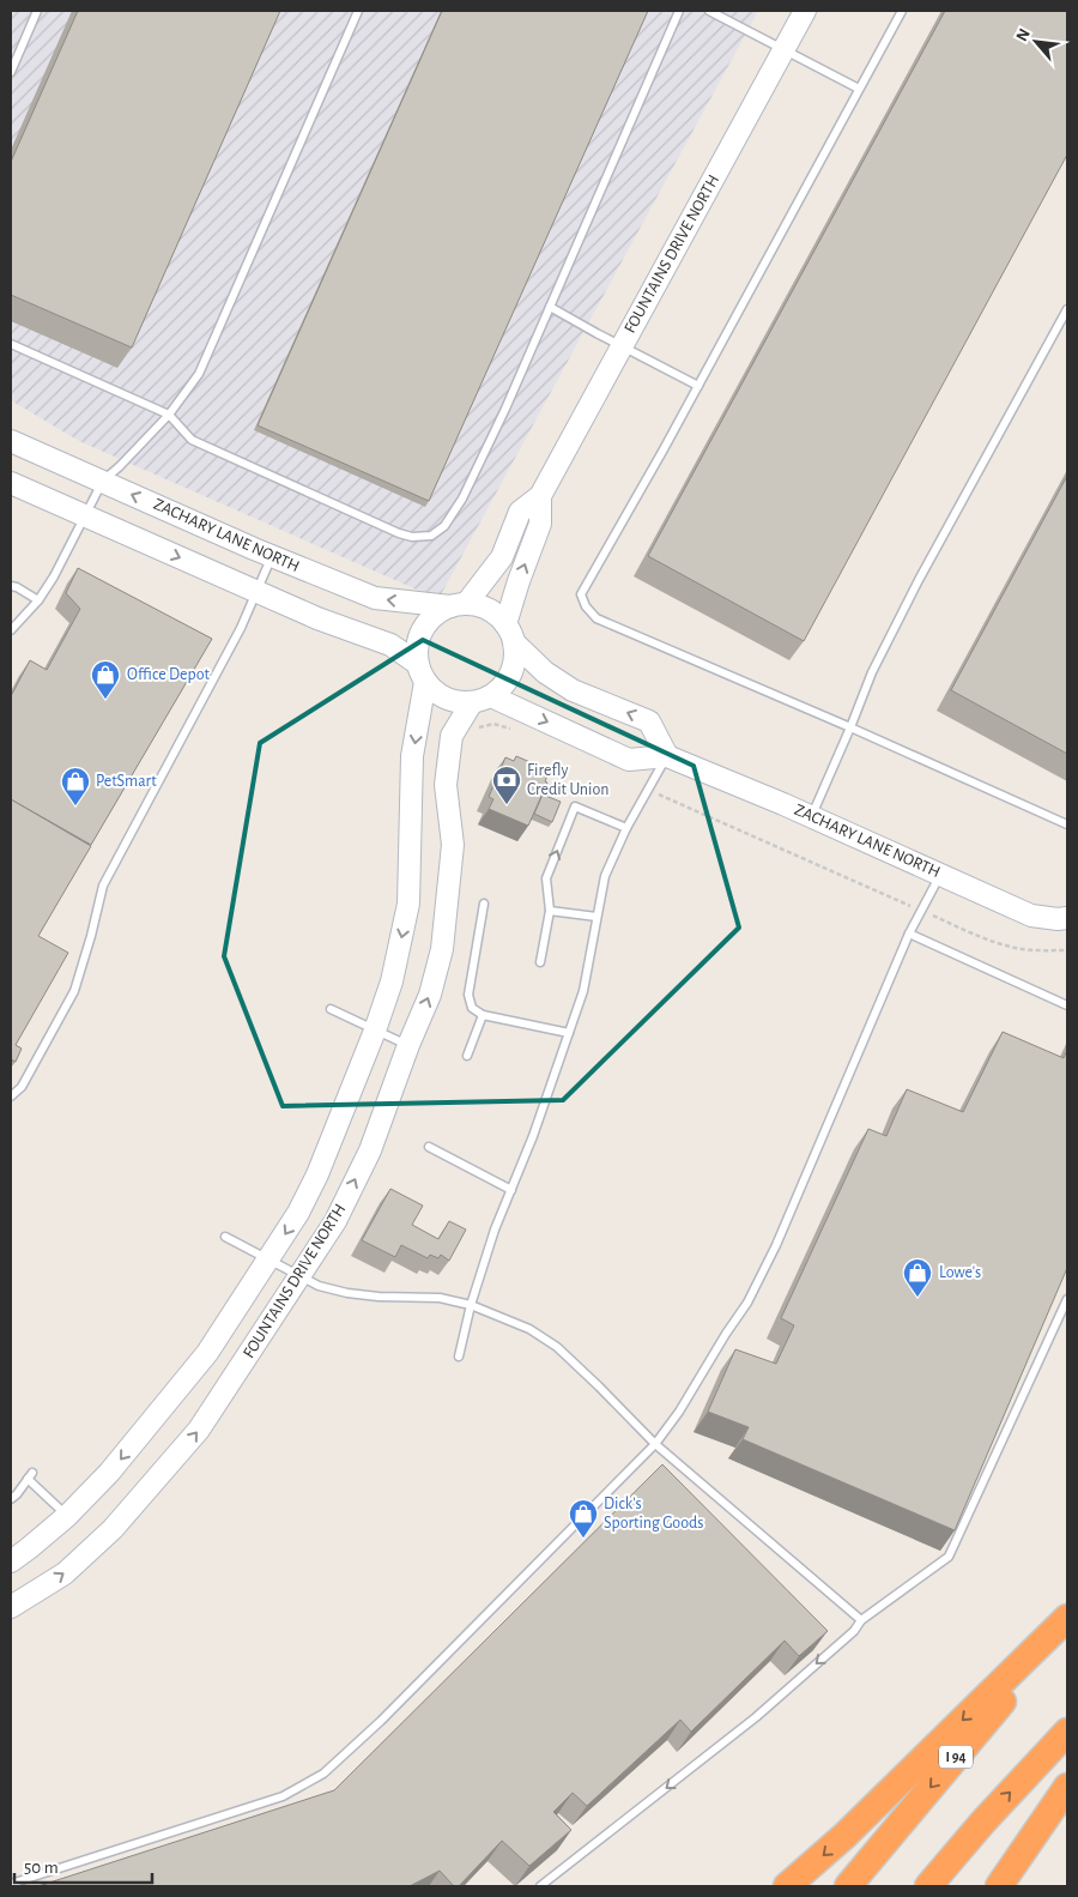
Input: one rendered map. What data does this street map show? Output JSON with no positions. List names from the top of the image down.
{
  "streets": {
    "highway": ["I 94"],
    "street": ["FOUNTAINS DRIVE NORTH", "ZACHARY LANE NORTH"]
  },
  "crossings": [
    ["FOUNTAINS DRIVE NORTH", "ZACHARY LANE NORTH"]
  ],
  "places": {
    "shop": [
      "Office Depot",
      "PetSmart",
      "Lowe's",
      "Dick's Sporting Goods"
    ],
    "bank": ["Firefly Credit Union"]
  },
  "scale_bar": "50 m",
  "north": "top left"
}
